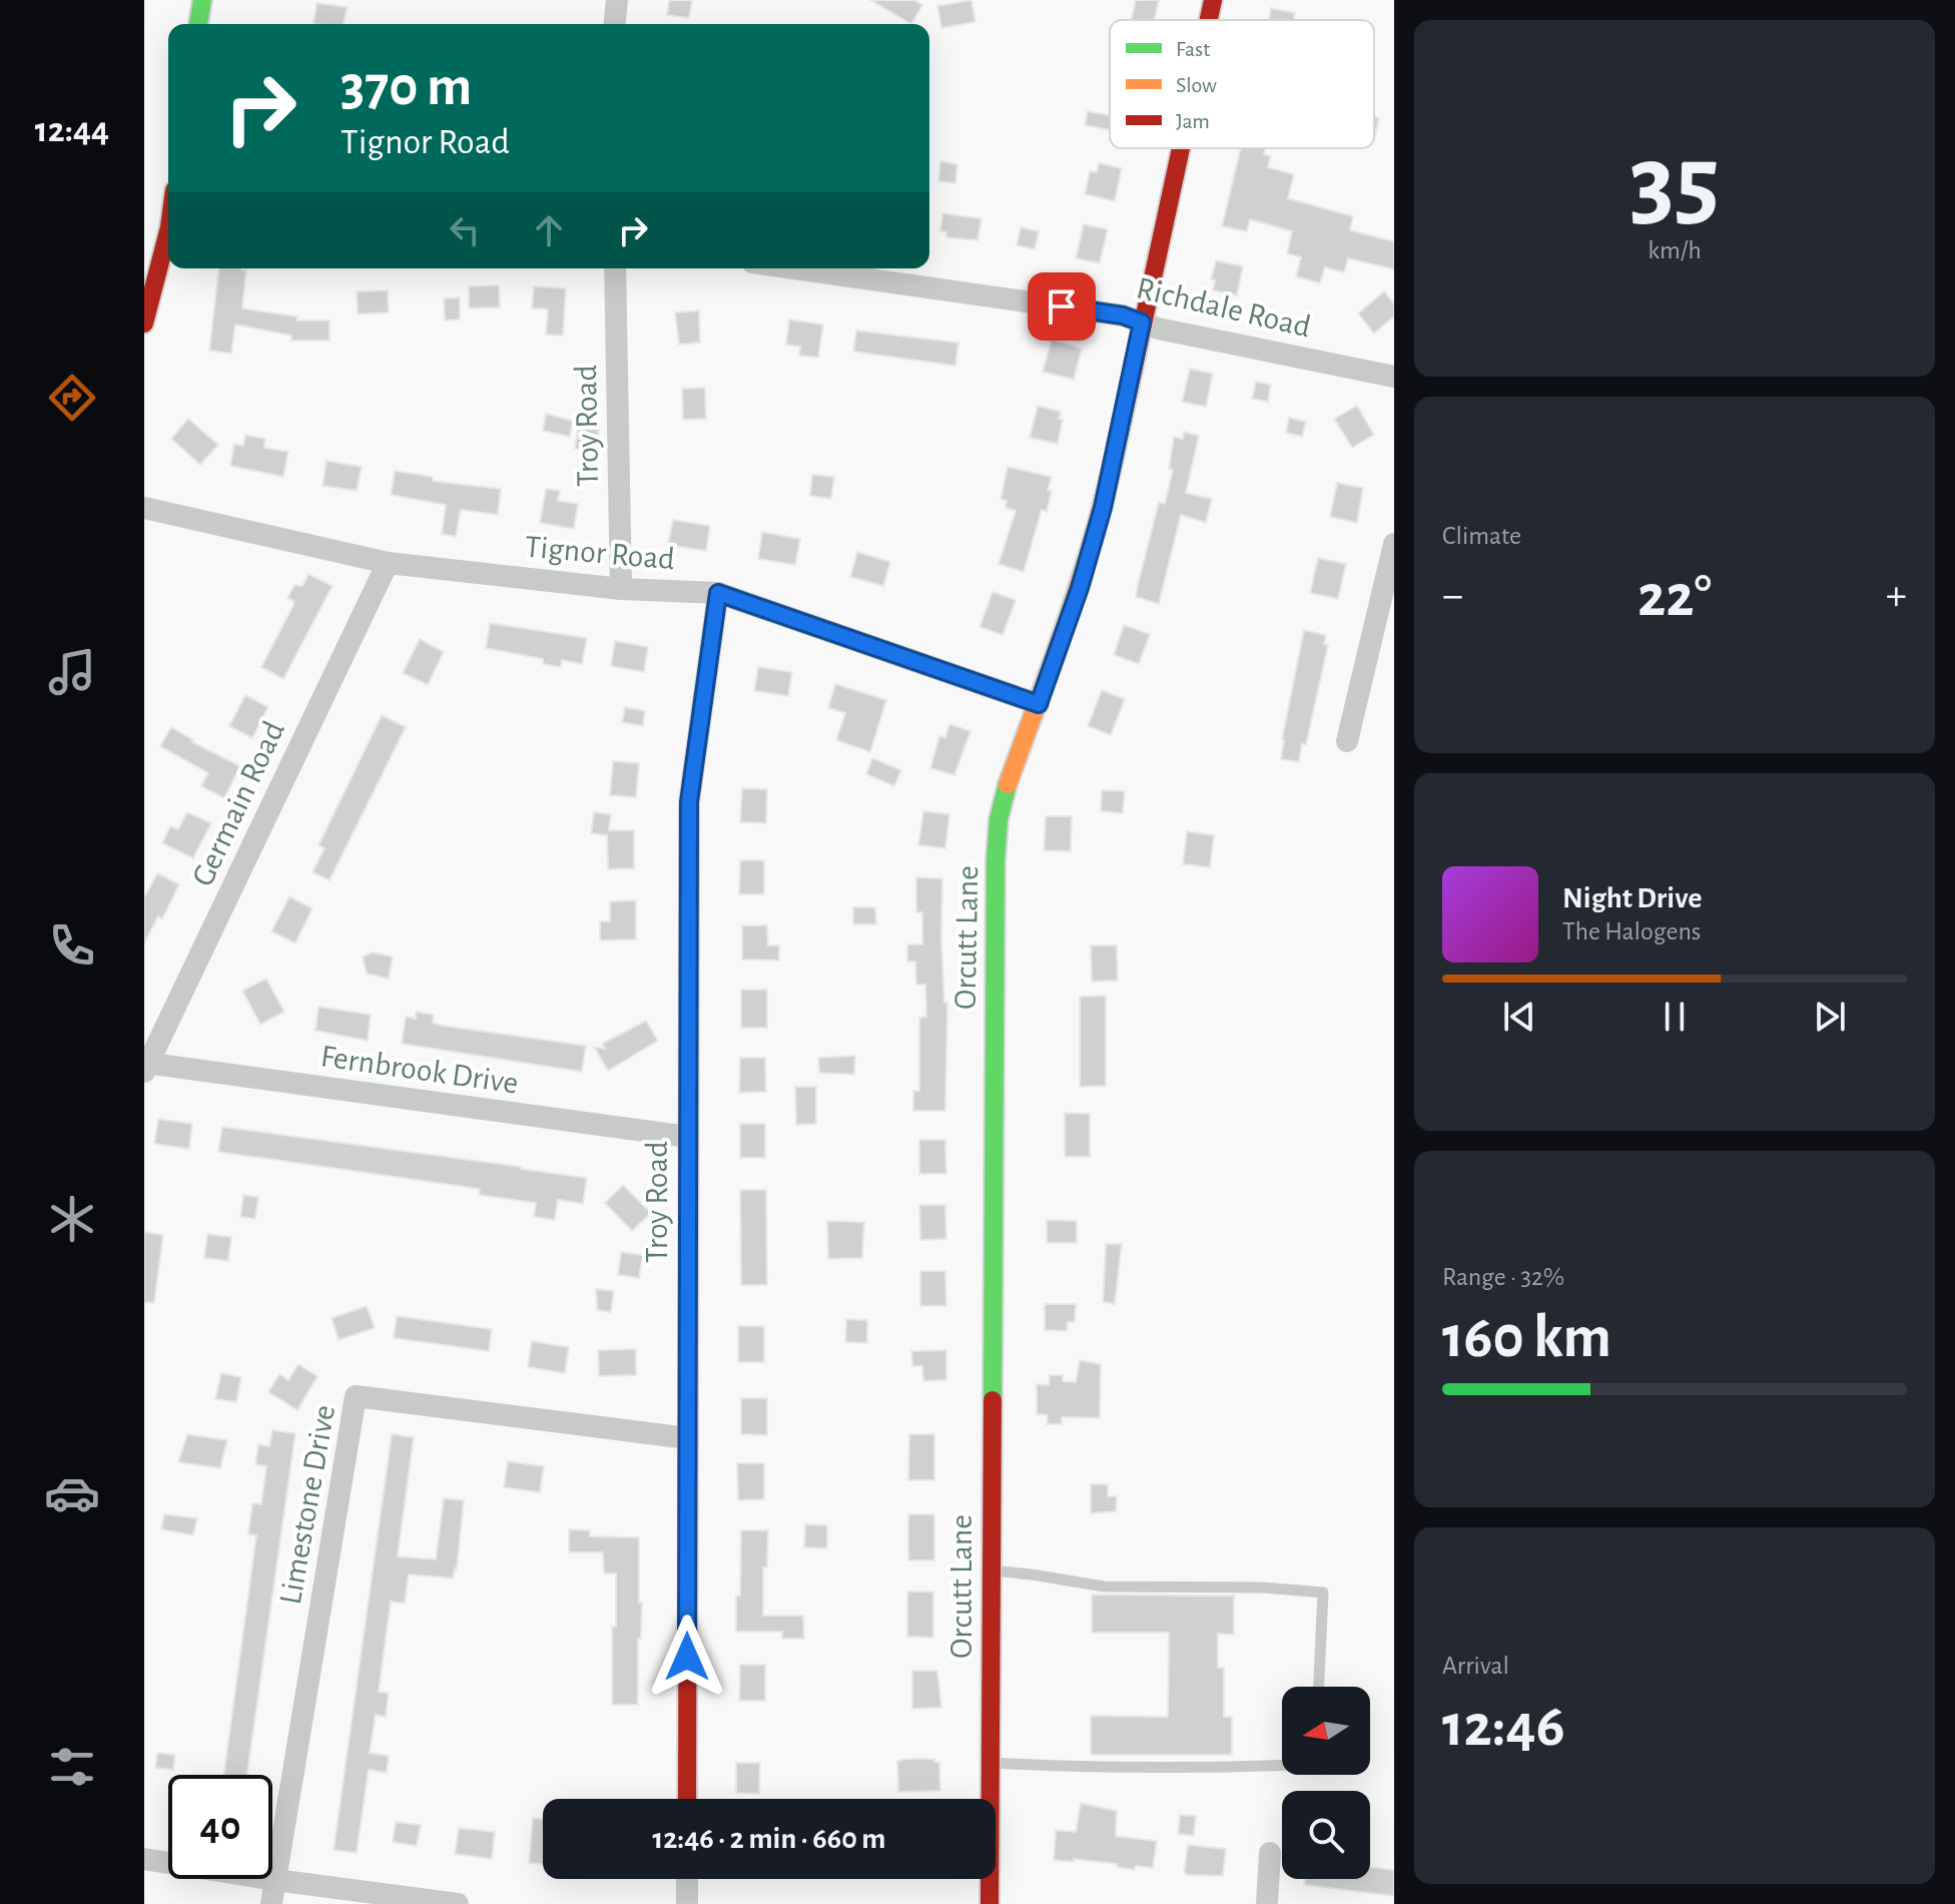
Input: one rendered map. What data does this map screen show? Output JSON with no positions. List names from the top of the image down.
{
  "streets": {
    "street": [
      "Richdale Road",
      "Troy Road",
      "Tignor Road",
      "Germain Road",
      "Orcutt Lane",
      "Fernbrook Drive",
      "Limestone Drive"
    ]
  },
  "crossings": [
    ["Richdale Road", "Orcutt Lane"],
    ["Troy Road", "Tignor Road"],
    ["Troy Road", "Fernbrook Drive"],
    ["Troy Road", "Limestone Drive"],
    ["Tignor Road", "Germain Road"],
    ["Tignor Road", "Orcutt Lane"],
    ["Germain Road", "Fernbrook Drive"]
  ],
  "legend": ["Fast", "Slow", "Jam"],
  "north": "left",
  "page": {
    "tabs": "12:44",
    "tile": [
      ["35", "km/h"],
      "Climate",
      ["Range · 32%", "160 km"],
      ["Arrival", "12:46"]
    ],
    "turn": ["370 m", "Tignor Road"],
    "heat": ["−", "22°", "+"],
    "song": ["Night Drive", "The Halogens"],
    "limit": "40",
    "trip": "12:46 · 2 min · 660 m"
  }
}
